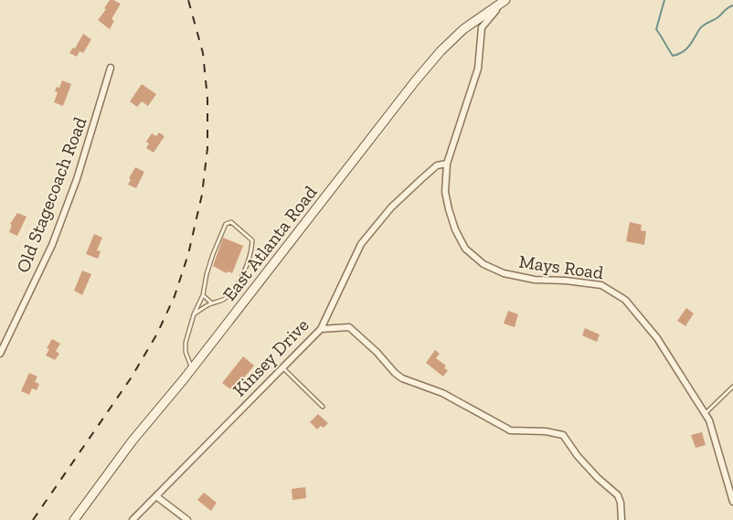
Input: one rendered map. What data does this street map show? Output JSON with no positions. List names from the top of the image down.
{
  "streets": {
    "street": [
      "Old Stagecoach Road",
      "East Atlanta Road",
      "Mays Road",
      "Kinsey Drive"
    ]
  },
  "crossings": [
    ["East Atlanta Road", "Mays Road"],
    ["Mays Road", "Kinsey Drive"]
  ]
}
